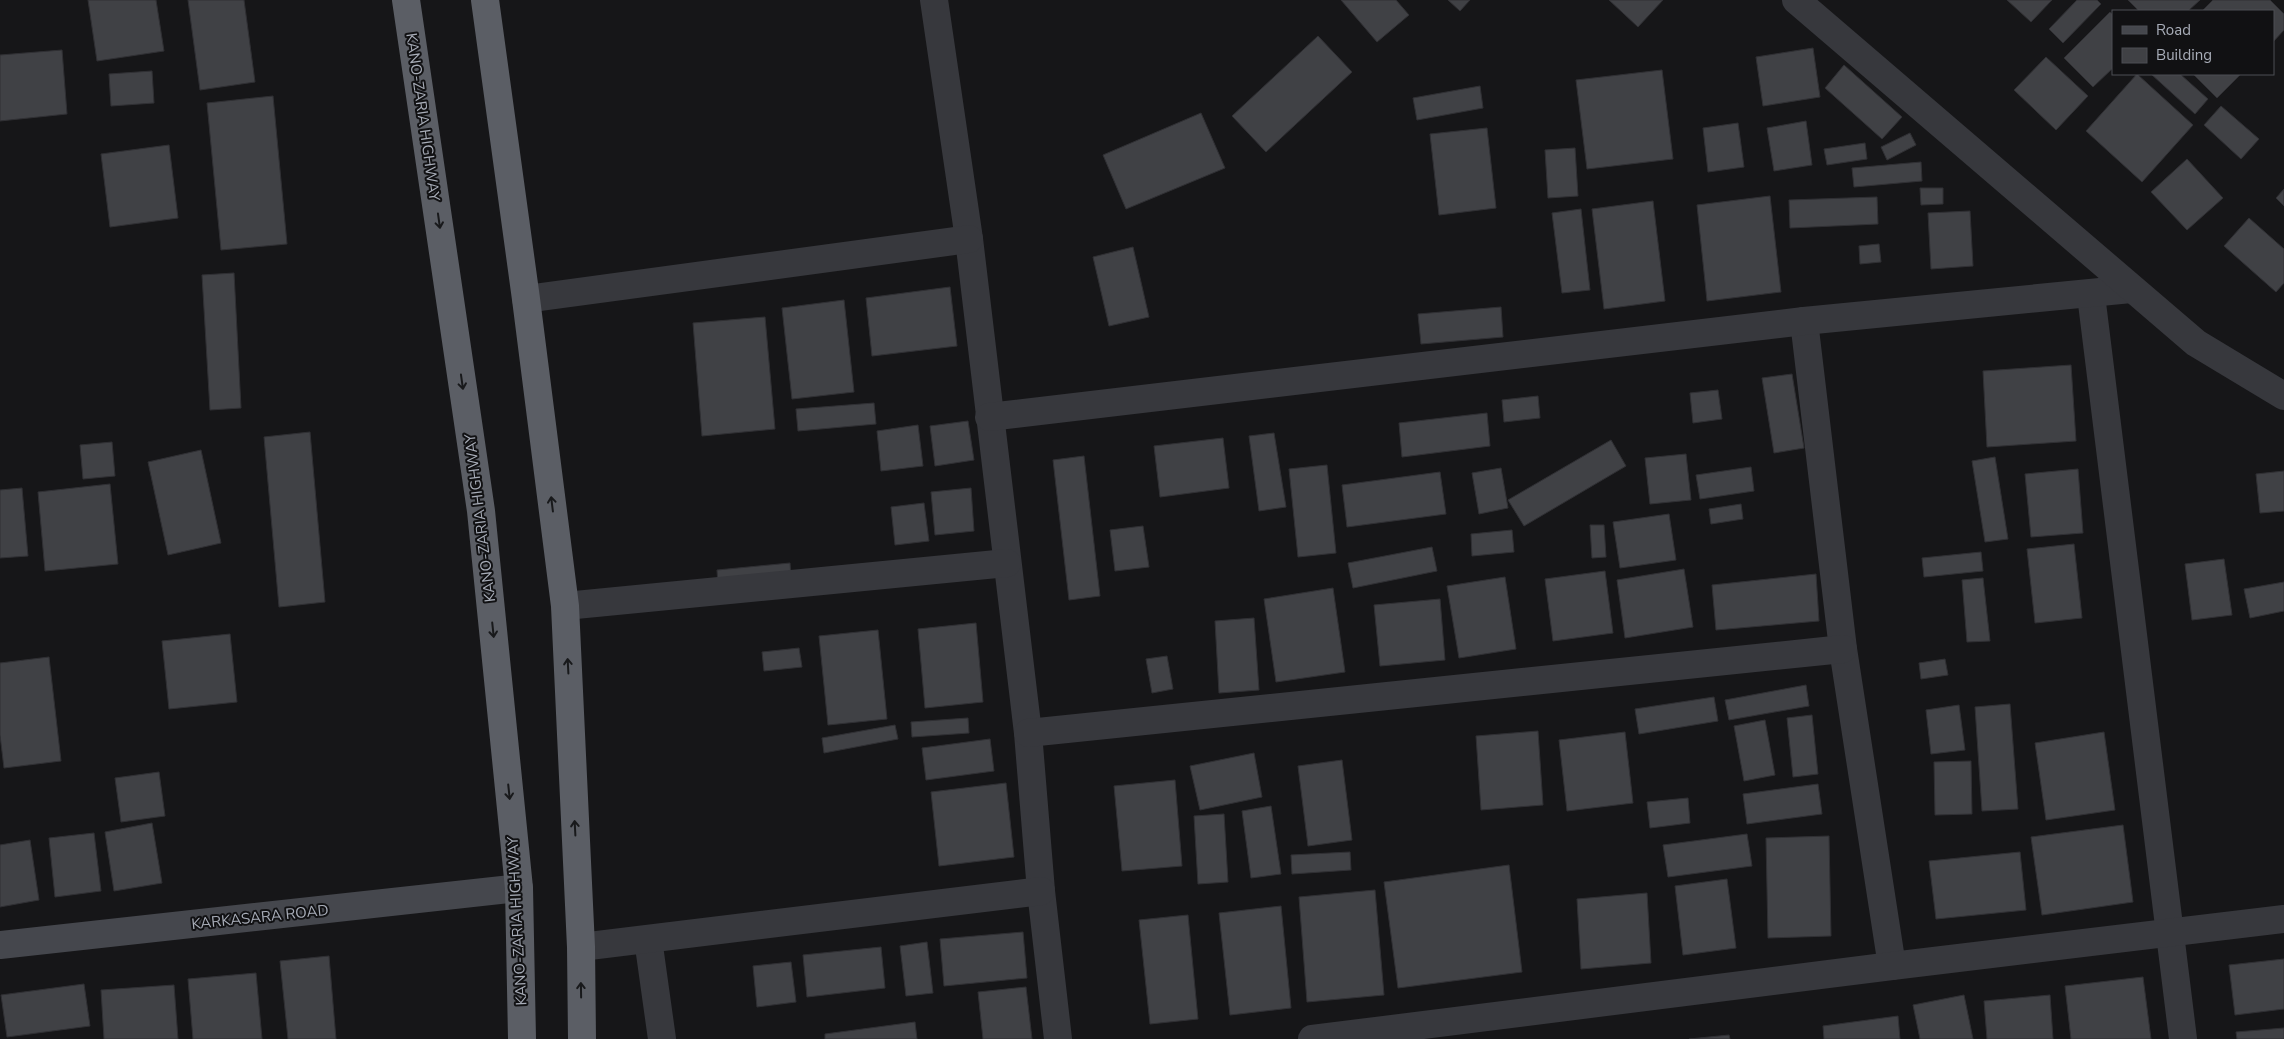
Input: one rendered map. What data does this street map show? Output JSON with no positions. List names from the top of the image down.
{
  "streets": {
    "highway": ["KANO-ZARIA HIGHWAY"],
    "main road": ["KARKASARA ROAD"]
  },
  "crossings": [
    ["KANO-ZARIA HIGHWAY", "KARKASARA ROAD"]
  ],
  "legend": ["Road", "Building"]
}
